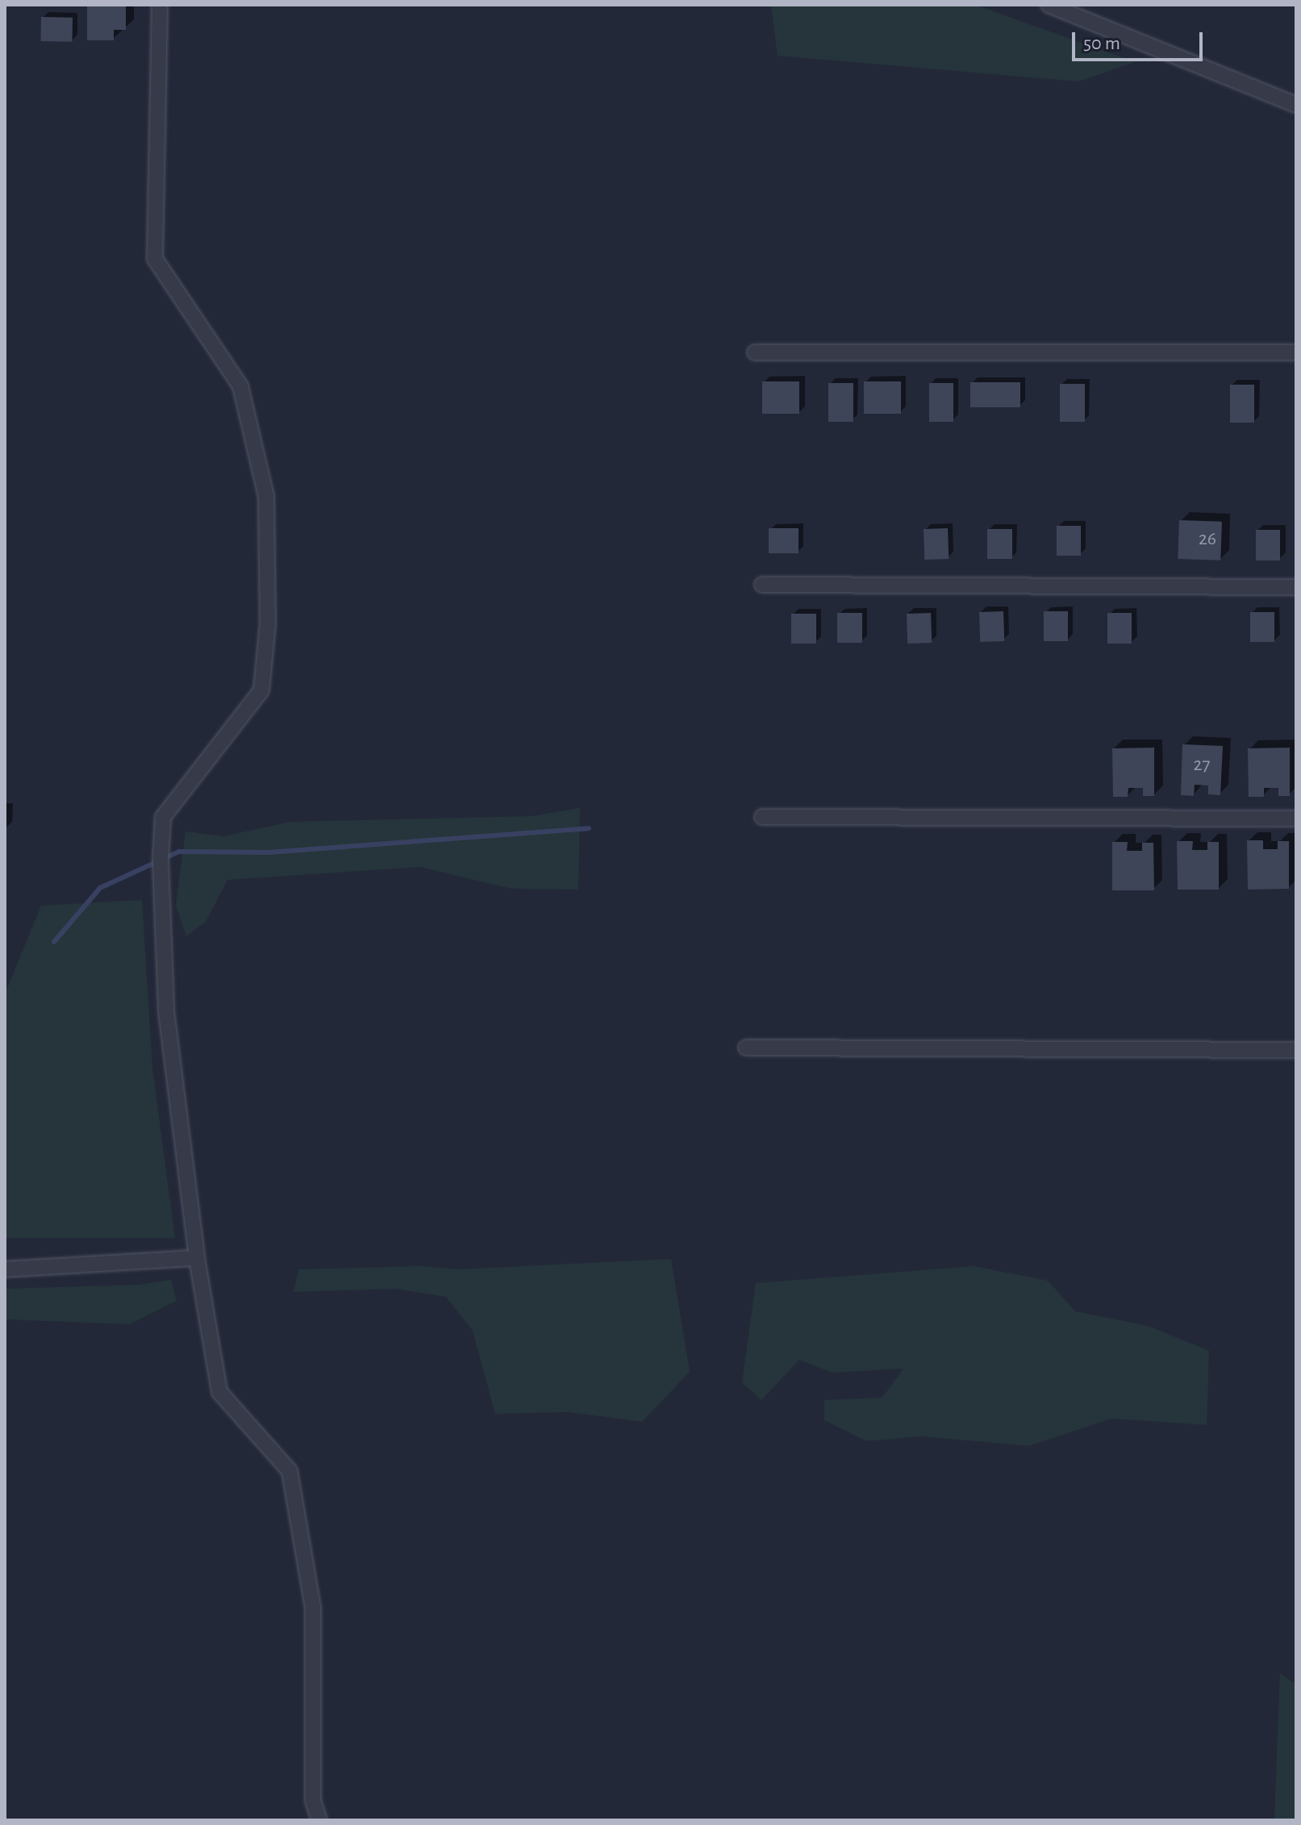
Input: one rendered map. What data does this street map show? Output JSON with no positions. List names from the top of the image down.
{
  "house_numbers": ["26", "27"],
  "scale_bar": "50 m"
}
